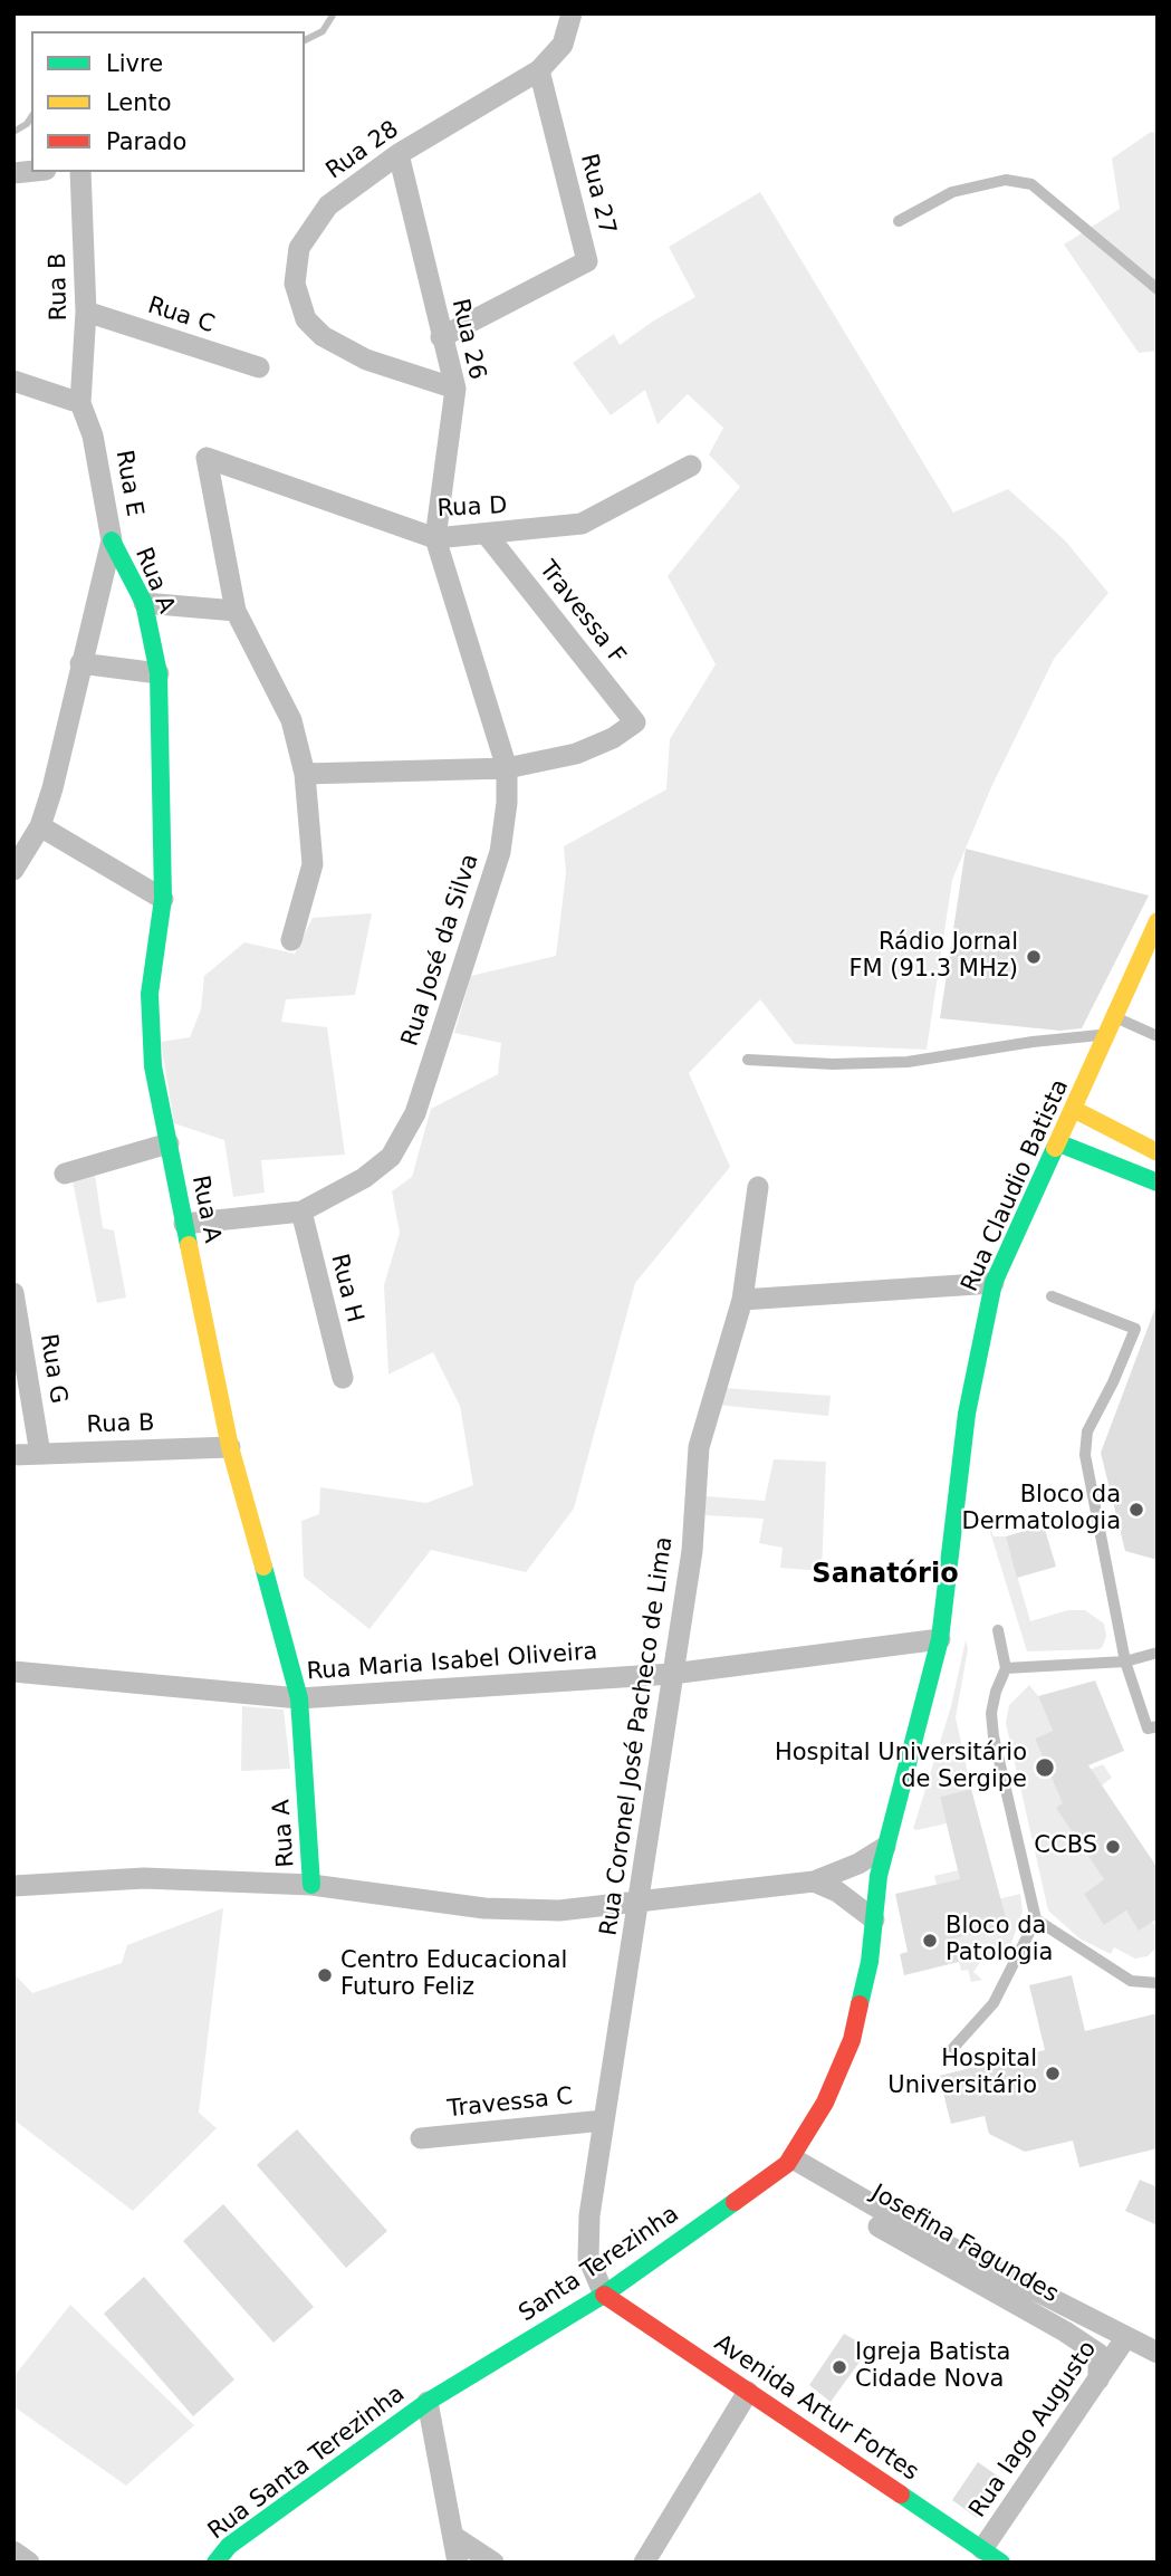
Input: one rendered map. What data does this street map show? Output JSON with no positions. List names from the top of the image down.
{
  "streets": {
    "street": [
      "Rua 28",
      "Rua 27",
      "Rua B",
      "Rua C",
      "Rua 26",
      "Rua E",
      "Rua D",
      "Rua A",
      "Travessa F",
      "Rua José da Silva",
      "Rua Claudio Batista",
      "Rua H",
      "Rua G",
      "Rua Maria Isabel Oliveira",
      "Rua Coronel José Pacheco de Lima",
      "Travessa C",
      "Josefina Fagundes",
      "Santa Terezinha",
      "Avenida Artur Fortes",
      "Rua Iago Augusto",
      "Rua Santa Terezinha"
    ]
  },
  "crossings": [
    ["Rua 28", "Rua 27"],
    ["Rua 28", "Rua 26"],
    ["Rua 27", "Rua 26"],
    ["Rua B", "Rua C"],
    ["Rua B", "Rua E"],
    ["Rua B", "Rua A"],
    ["Rua B", "Rua G"],
    ["Rua 26", "Rua D"],
    ["Rua 26", "Rua José da Silva"],
    ["Rua E", "Rua A"],
    ["Rua D", "Travessa F"],
    ["Rua D", "Rua José da Silva"],
    ["Rua A", "Rua José da Silva"],
    ["Rua A", "Rua Maria Isabel Oliveira"],
    ["Travessa F", "Rua José da Silva"],
    ["Rua José da Silva", "Rua H"],
    ["Rua Claudio Batista", "Rua Maria Isabel Oliveira"],
    ["Rua Claudio Batista", "Josefina Fagundes"],
    ["Rua Claudio Batista", "Santa Terezinha"],
    ["Rua Maria Isabel Oliveira", "Rua Coronel José Pacheco de Lima"],
    ["Rua Coronel José Pacheco de Lima", "Travessa C"],
    ["Rua Coronel José Pacheco de Lima", "Santa Terezinha"],
    ["Rua Coronel José Pacheco de Lima", "Avenida Artur Fortes"],
    ["Josefina Fagundes", "Santa Terezinha"],
    ["Josefina Fagundes", "Rua Iago Augusto"],
    ["Santa Terezinha", "Avenida Artur Fortes"],
    ["Santa Terezinha", "Rua Santa Terezinha"],
    ["Avenida Artur Fortes", "Rua Iago Augusto"]
  ],
  "districts": ["Sanatório"],
  "places": [
    "Rádio Jornal FM (91.3 MHz)",
    "Bloco da Dermatologia",
    "Hospital Universitário de Sergipe",
    "CCBS",
    "Bloco da Patologia",
    "Centro Educacional Futuro Feliz",
    "Hospital Universitário",
    "Igreja Batista Cidade Nova"
  ],
  "legend": ["Livre", "Lento", "Parado"]
}
